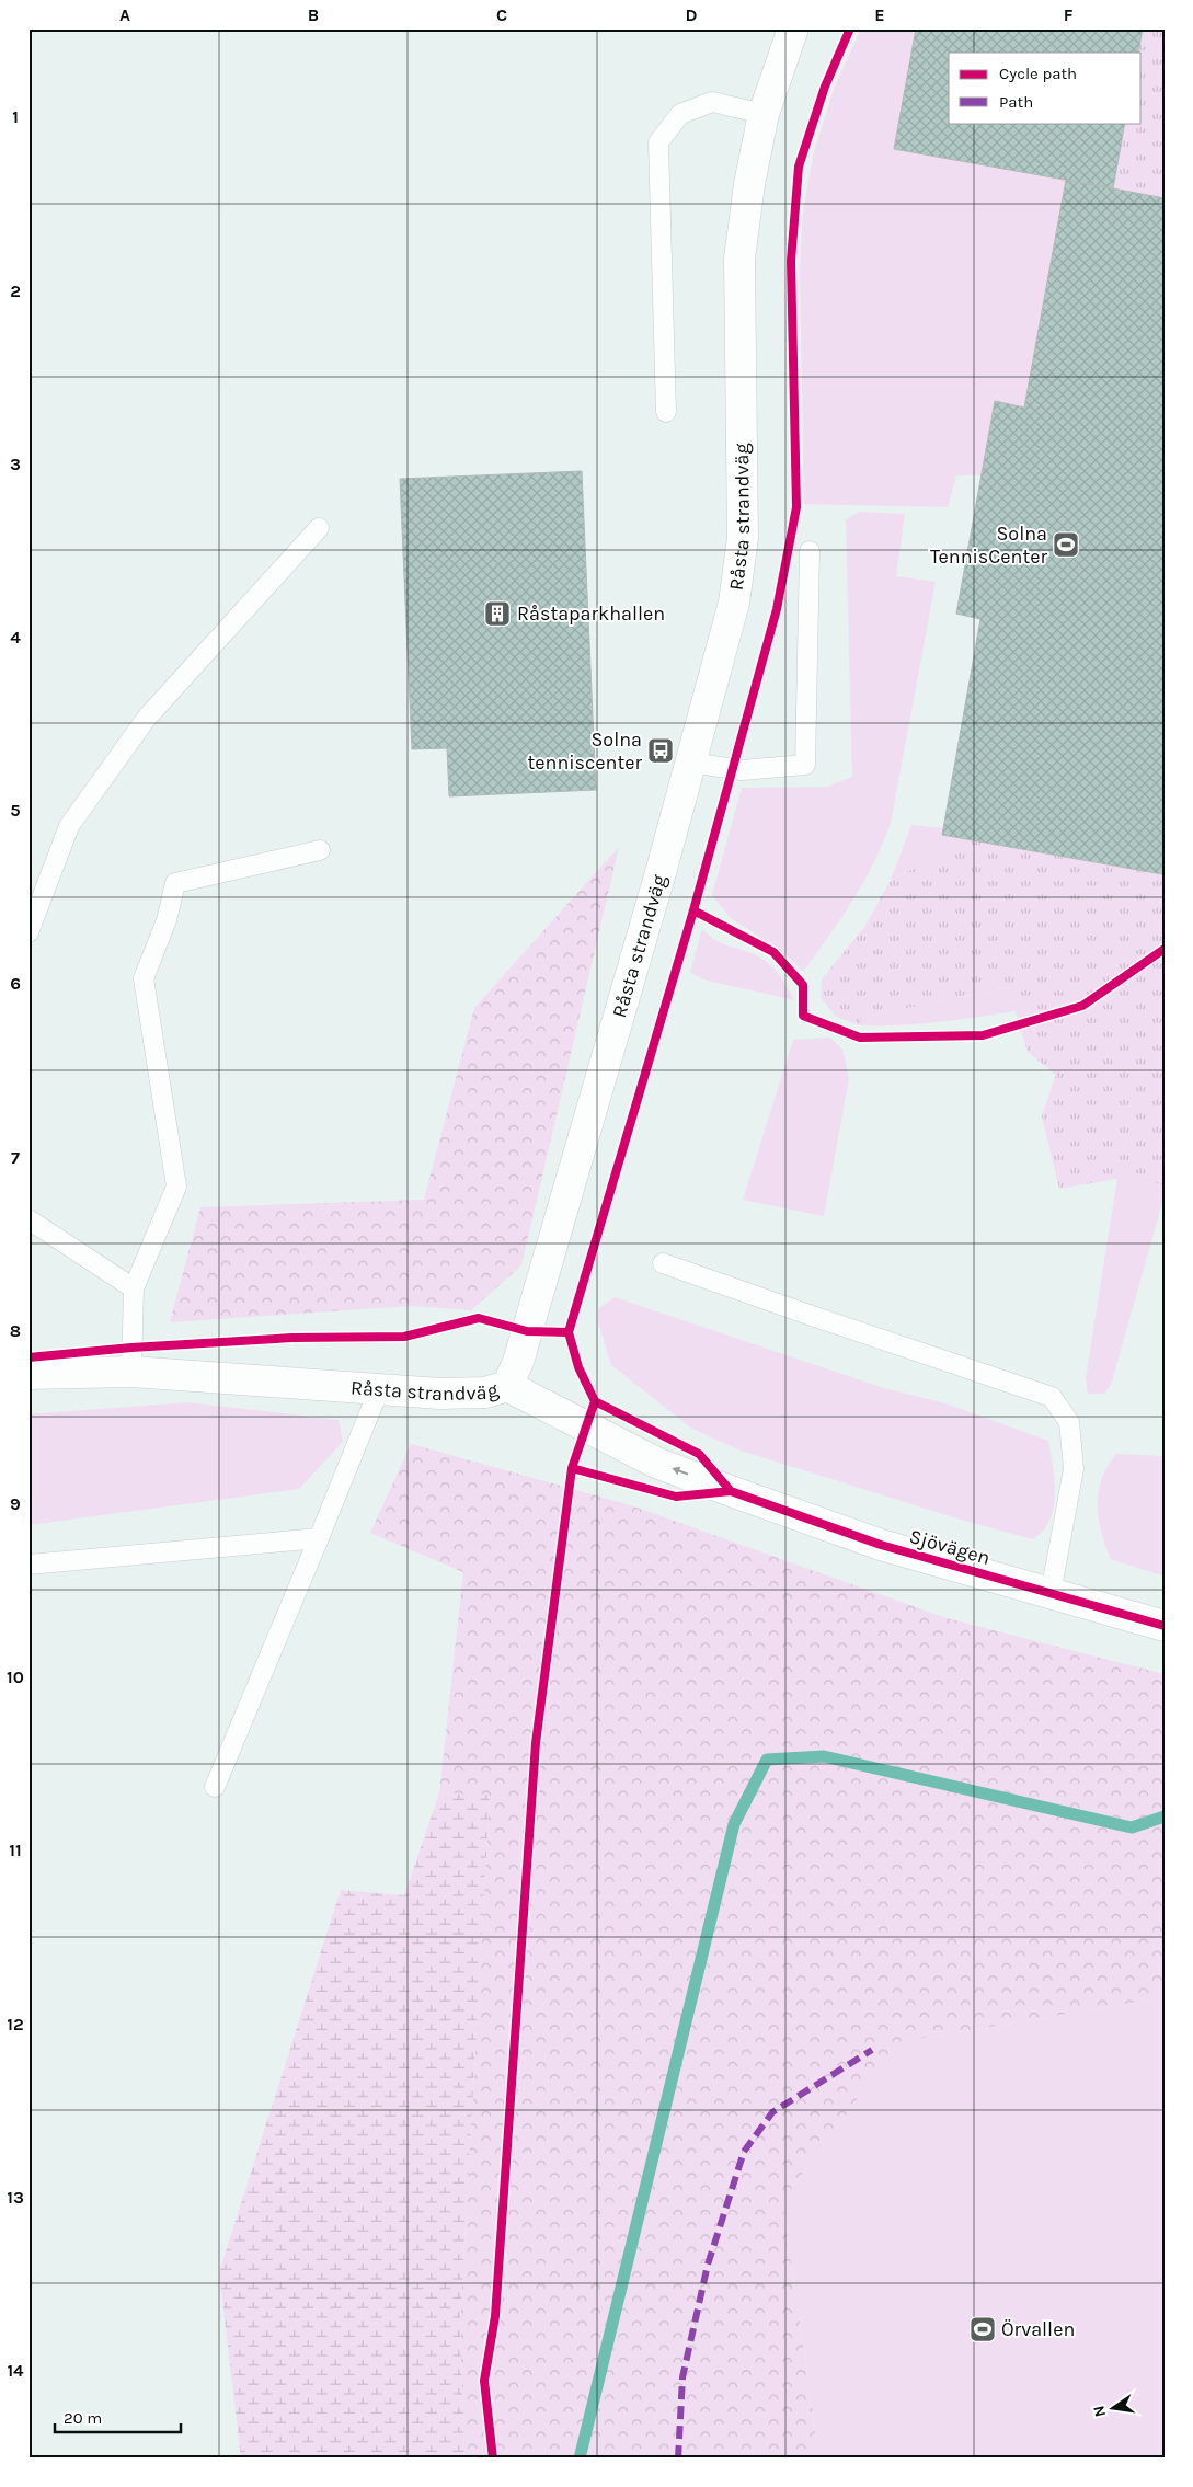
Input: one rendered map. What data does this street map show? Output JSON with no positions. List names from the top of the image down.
{
  "streets": {
    "street": ["Råsta strandväg", "Sjövägen"]
  },
  "crossings": [
    ["Råsta strandväg", "Sjövägen"]
  ],
  "one_way": ["Sjövägen"],
  "places": {
    "sports": ["Solna TennisCenter", "Örvallen"],
    "building": ["Råstaparkhallen"],
    "bus stop": ["Solna tenniscenter"]
  },
  "legend": ["Cycle path", "Path"],
  "scale_bar": "20 m",
  "north": "left",
  "grid": {
    "columns": [
      "A",
      "B",
      "C",
      "D",
      "E",
      "F"
    ],
    "rows": [
      "1",
      "2",
      "3",
      "4",
      "5",
      "6",
      "7",
      "8",
      "9",
      "10",
      "11",
      "12",
      "13",
      "14"
    ]
  }
}
